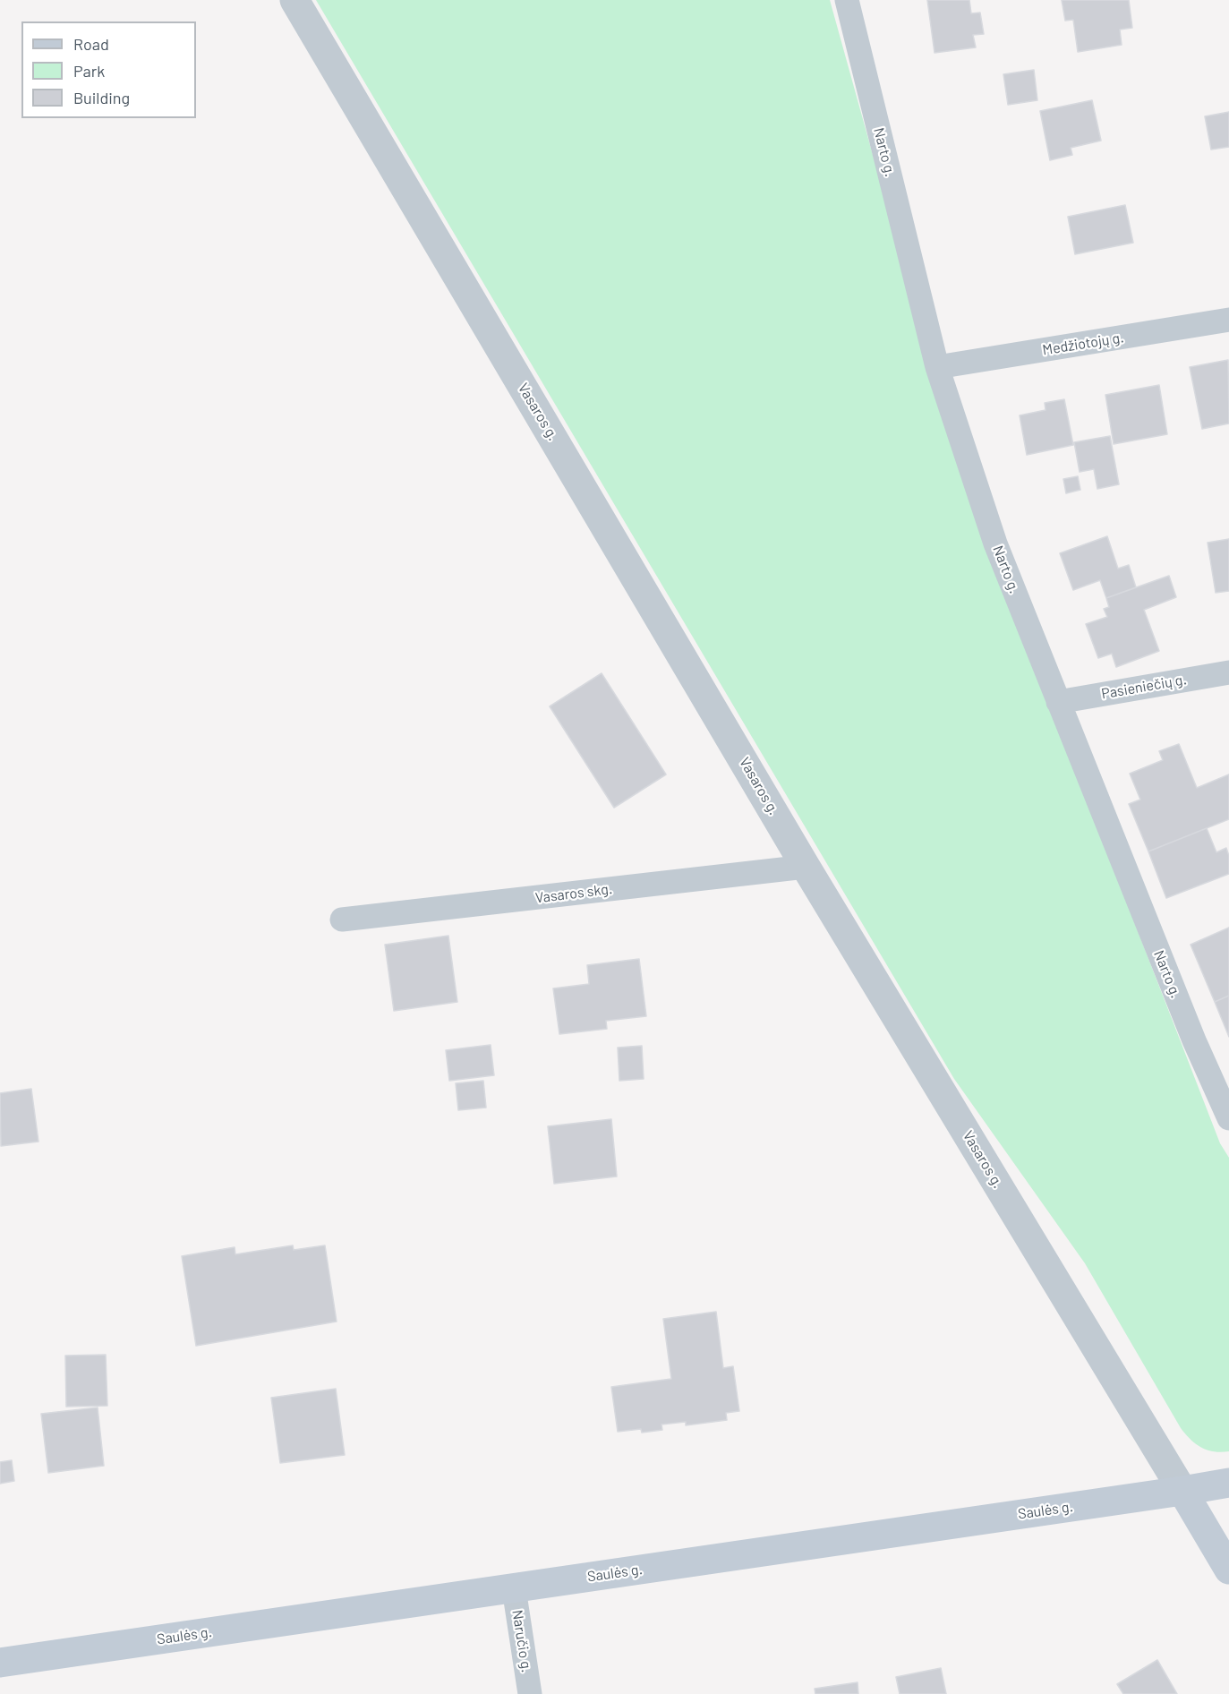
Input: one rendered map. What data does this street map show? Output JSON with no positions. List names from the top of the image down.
{
  "streets": {
    "main road": ["Vasaros g.", "Saulės g."],
    "street": [
      "Narto g.",
      "Medžiotojų g.",
      "Pasieniečių g.",
      "Vasaros skg.",
      "Naručio g."
    ]
  },
  "crossings": [
    ["Narto g.", "Medžiotojų g."],
    ["Narto g.", "Pasieniečių g."],
    ["Vasaros g.", "Vasaros skg."],
    ["Vasaros g.", "Saulės g."],
    ["Saulės g.", "Naručio g."]
  ],
  "legend": ["Road", "Park", "Building"]
}
